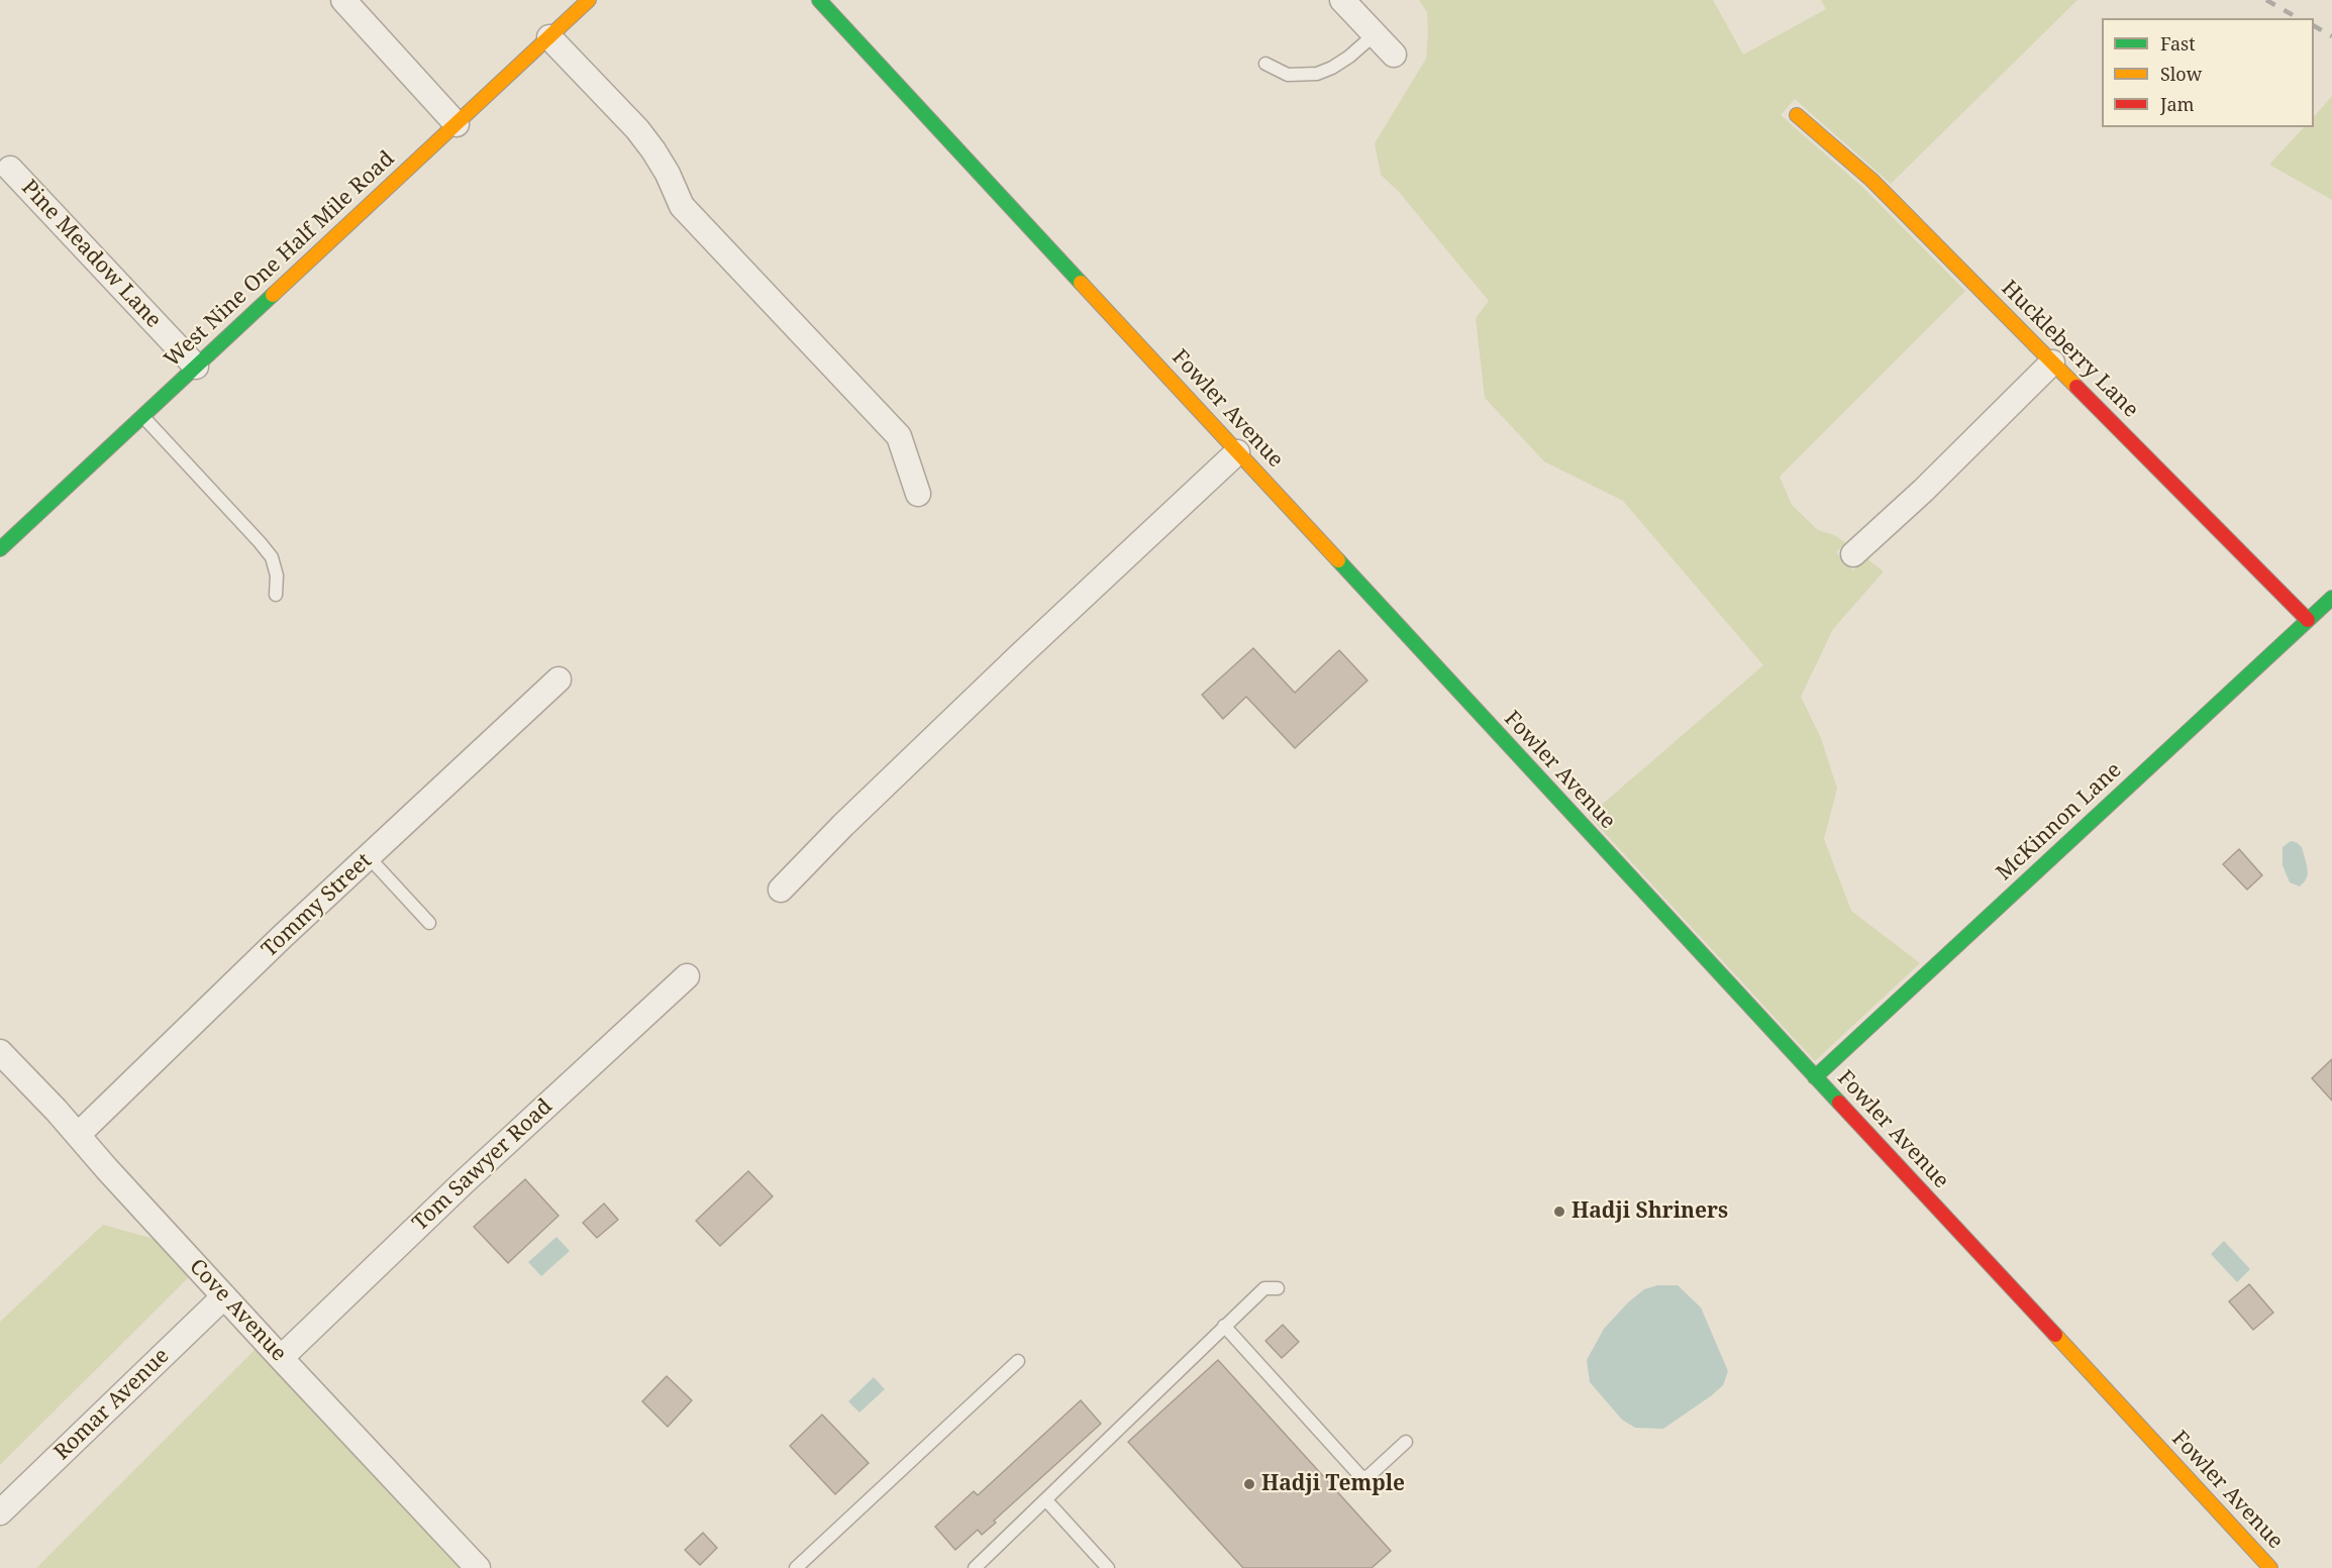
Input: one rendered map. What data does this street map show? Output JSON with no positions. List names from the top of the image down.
{
  "streets": {
    "street": [
      "Pine Meadow Lane",
      "West Nine One Half Mile Road",
      "Huckleberry Lane",
      "Fowler Avenue",
      "McKinnon Lane",
      "Tommy Street",
      "Tom Sawyer Road",
      "Cove Avenue",
      "Romar Avenue"
    ]
  },
  "crossings": [
    ["Pine Meadow Lane", "West Nine One Half Mile Road"],
    ["Huckleberry Lane", "McKinnon Lane"],
    ["Fowler Avenue", "McKinnon Lane"],
    ["Tommy Street", "Cove Avenue"],
    ["Tom Sawyer Road", "Cove Avenue"],
    ["Cove Avenue", "Romar Avenue"]
  ],
  "places": ["Hadji Shriners", "Hadji Temple"],
  "legend": ["Fast", "Slow", "Jam"]
}
